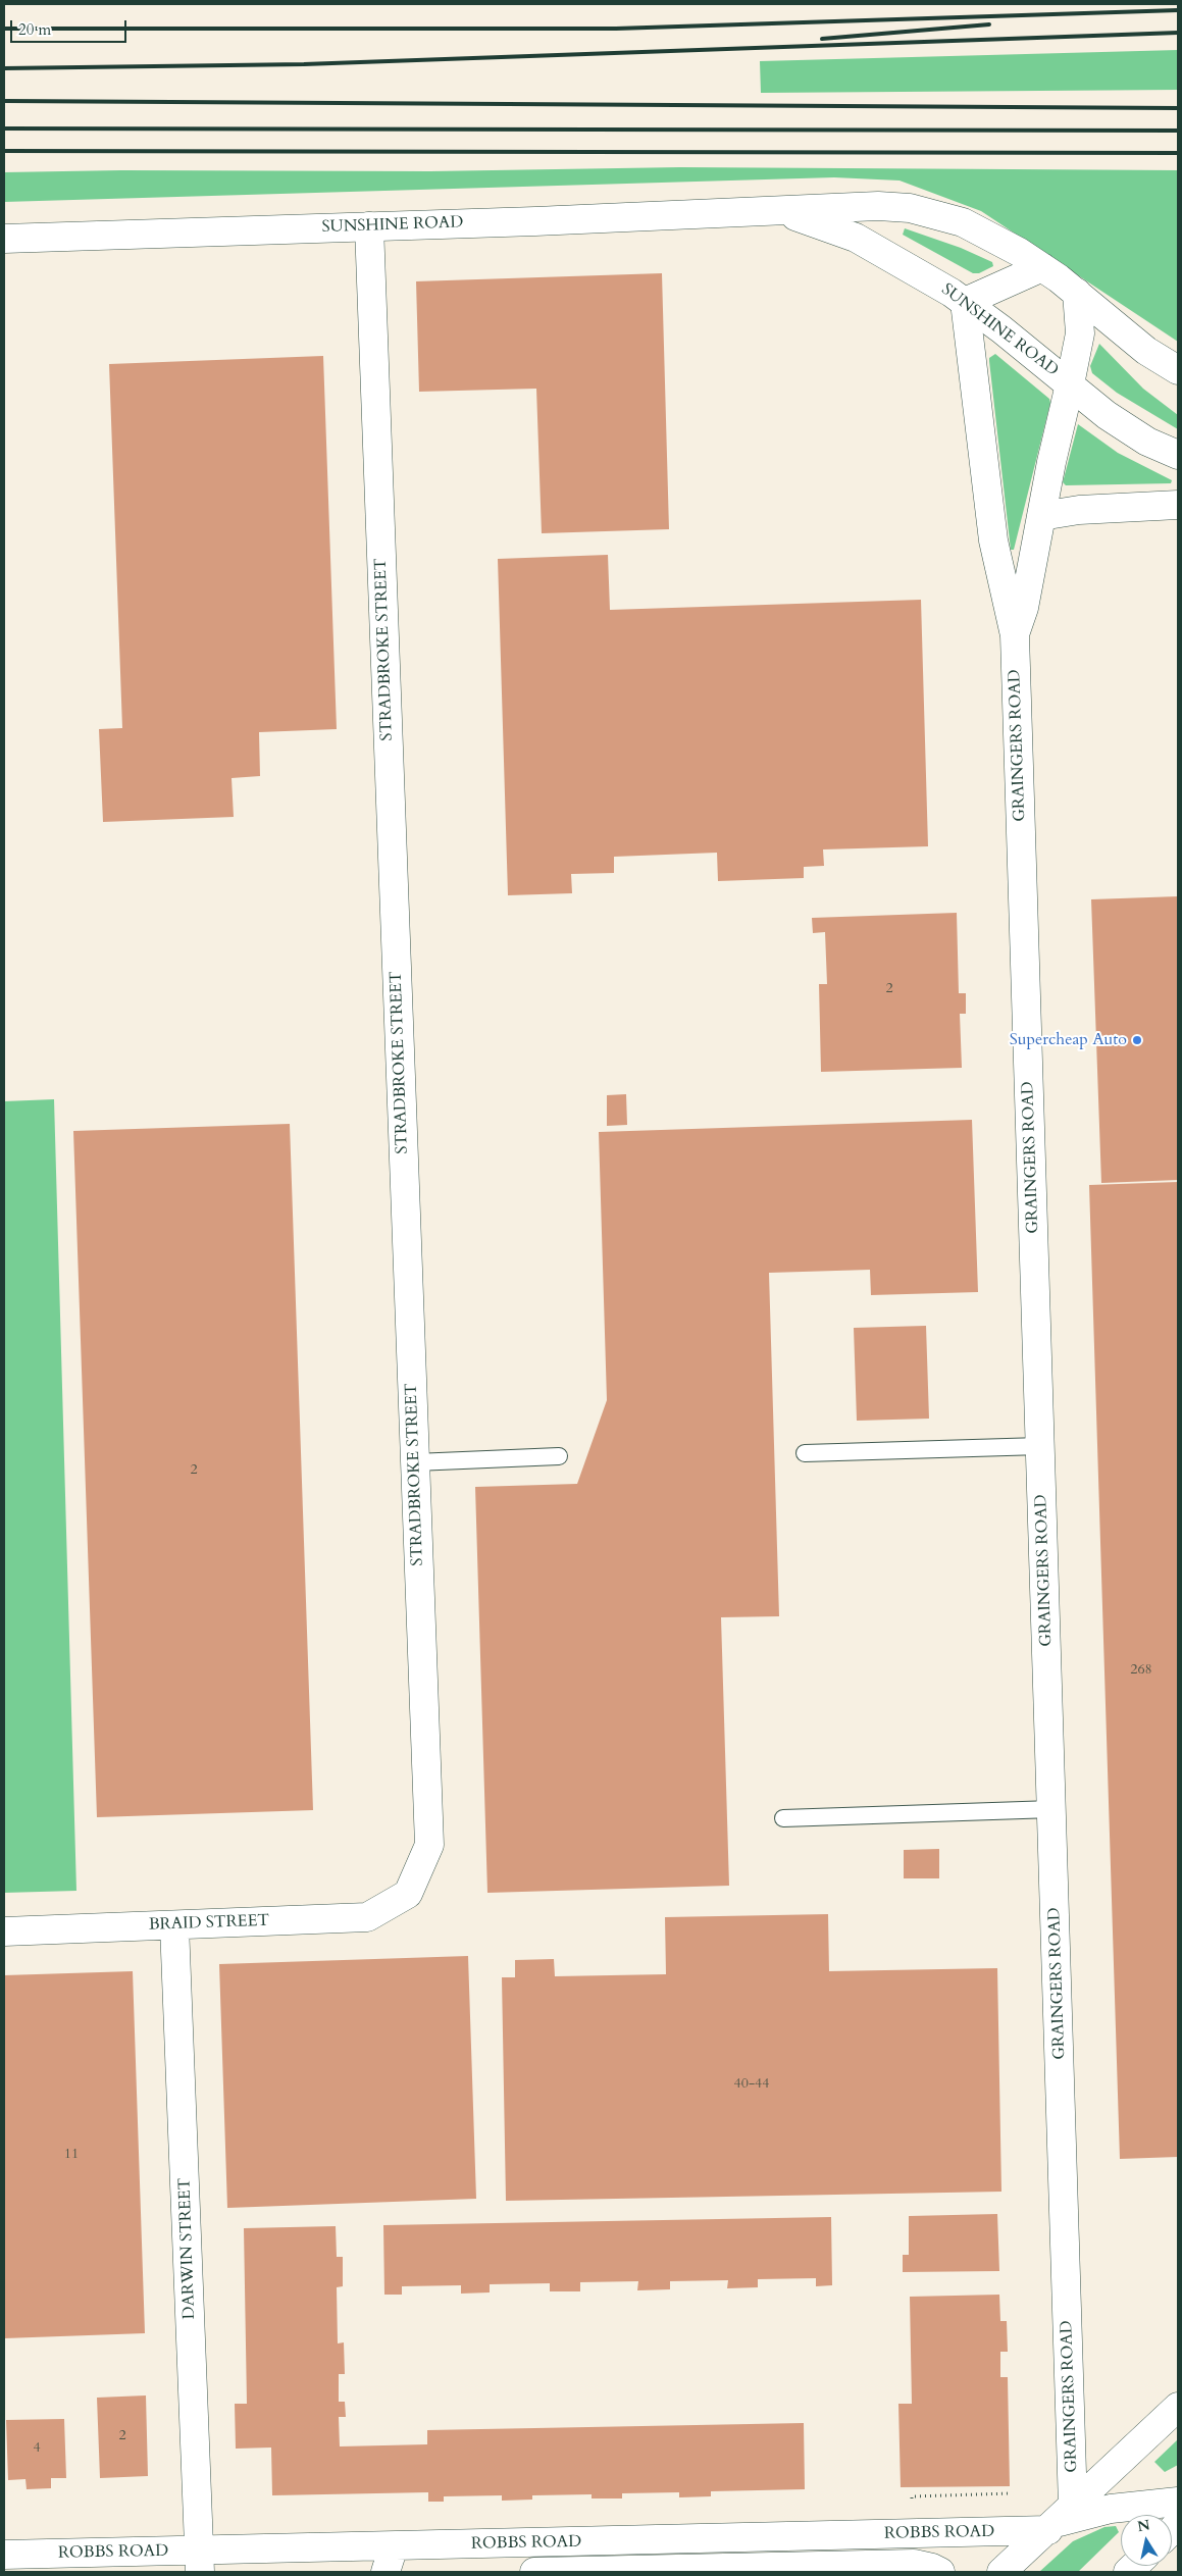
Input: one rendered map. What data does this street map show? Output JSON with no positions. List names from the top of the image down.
{
  "streets": {
    "main road": [
      "SUNSHINE ROAD",
      "STRADBROKE STREET",
      "GRAINGERS ROAD",
      "BRAID STREET",
      "DARWIN STREET",
      "ROBBS ROAD"
    ]
  },
  "crossings": [
    ["SUNSHINE ROAD", "STRADBROKE STREET"],
    ["SUNSHINE ROAD", "GRAINGERS ROAD"],
    ["STRADBROKE STREET", "BRAID STREET"],
    ["GRAINGERS ROAD", "ROBBS ROAD"],
    ["BRAID STREET", "DARWIN STREET"],
    ["DARWIN STREET", "ROBBS ROAD"]
  ],
  "places": ["Supercheap Auto"],
  "house_numbers": [
    "2",
    "2",
    "268",
    "40-44",
    "11",
    "2",
    "4"
  ],
  "scale_bar": "20 m",
  "north": "top"
}
